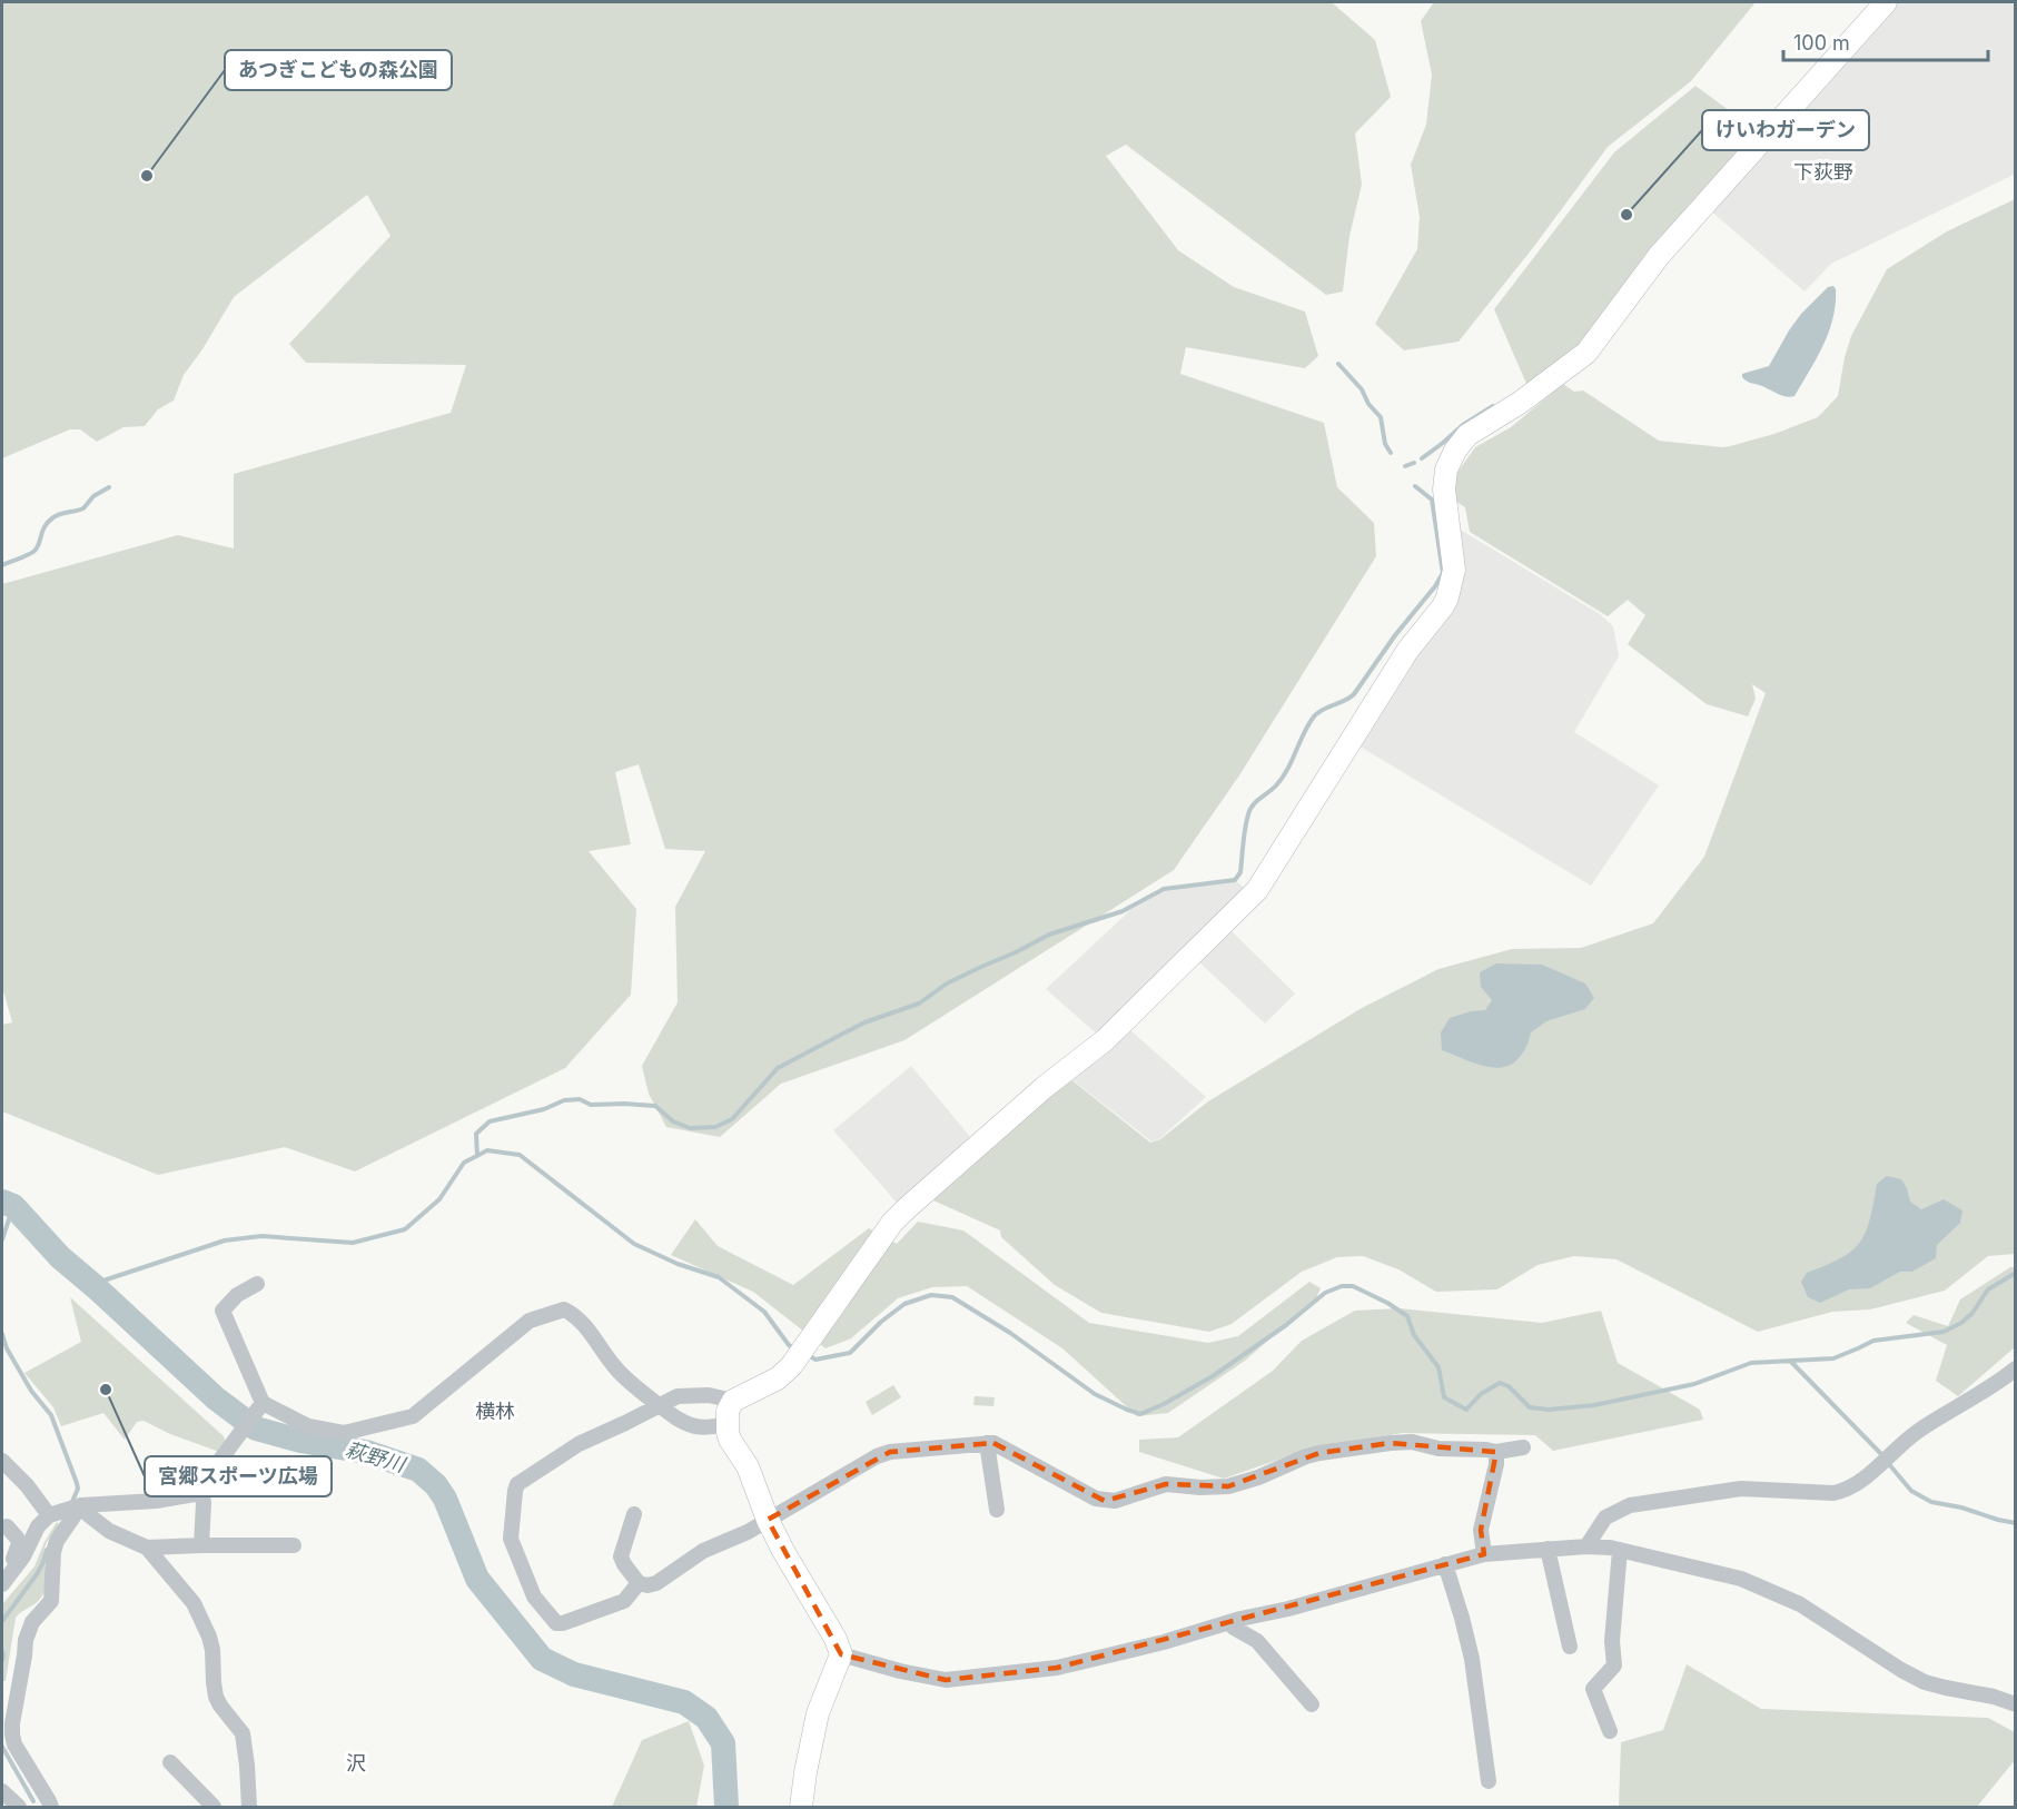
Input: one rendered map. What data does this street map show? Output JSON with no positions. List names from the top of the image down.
{
  "districts": ["下荻野", "横林", "沢"],
  "water": ["萩野川"],
  "places": ["あつぎこどもの森公園", "けいわガーデン", "宮郷スポーツ広場"],
  "scale_bar": "100 m"
}
